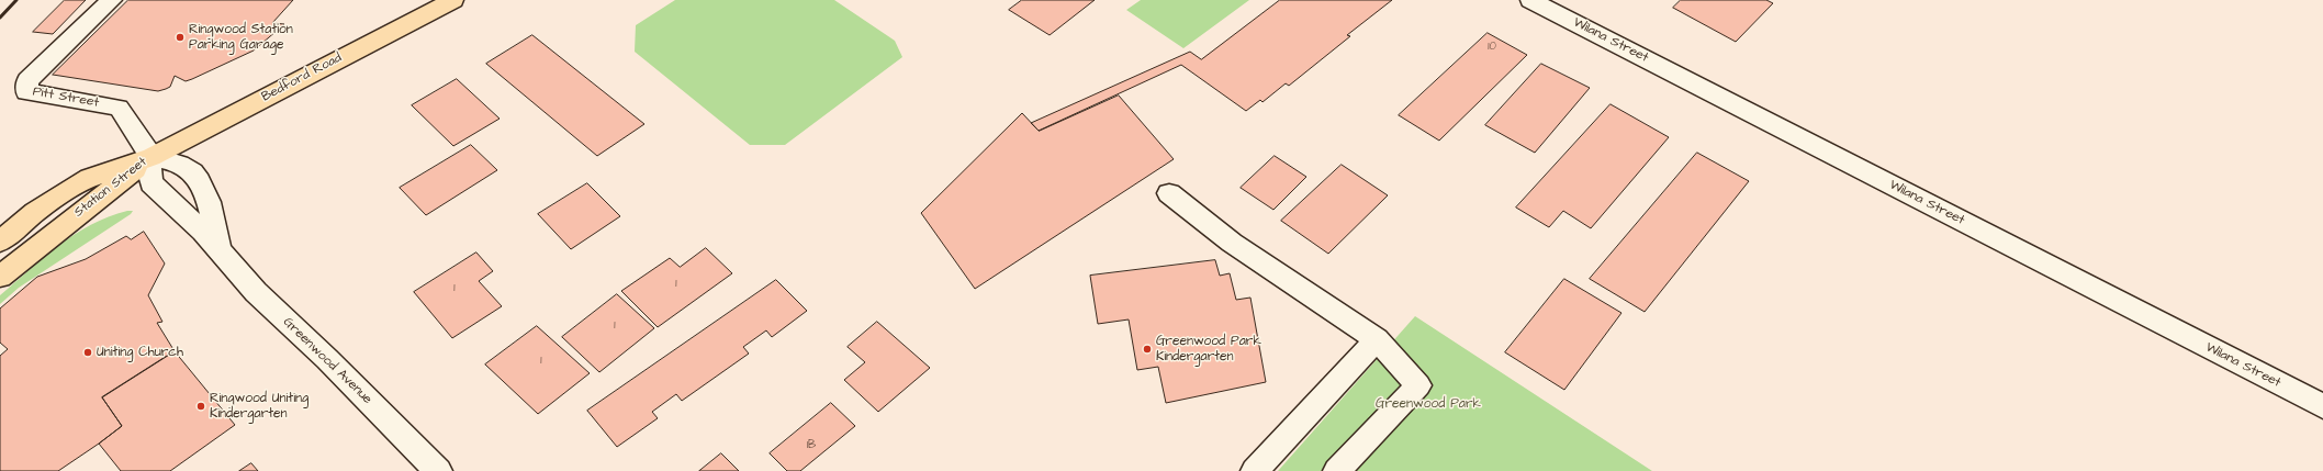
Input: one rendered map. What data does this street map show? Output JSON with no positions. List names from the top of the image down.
{
  "streets": {
    "main road": ["Bedford Road", "Station Street"],
    "street": ["Wilana Street", "Pitt Street", "Greenwood Avenue"]
  },
  "crossings": [
    ["Bedford Road", "Pitt Street"],
    ["Bedford Road", "Station Street"],
    ["Bedford Road", "Greenwood Avenue"],
    ["Pitt Street", "Station Street"],
    ["Pitt Street", "Greenwood Avenue"],
    ["Station Street", "Greenwood Avenue"]
  ],
  "parks": ["Greenwood Park"],
  "places": [
    "Ringwood Station Parking Garage",
    "Greenwood Park Kindergarten",
    "Uniting Church",
    "Ringwood Uniting Kindergarten"
  ],
  "house_numbers": [
    "10",
    "1",
    "1",
    "1",
    "1",
    "1B"
  ]
}
